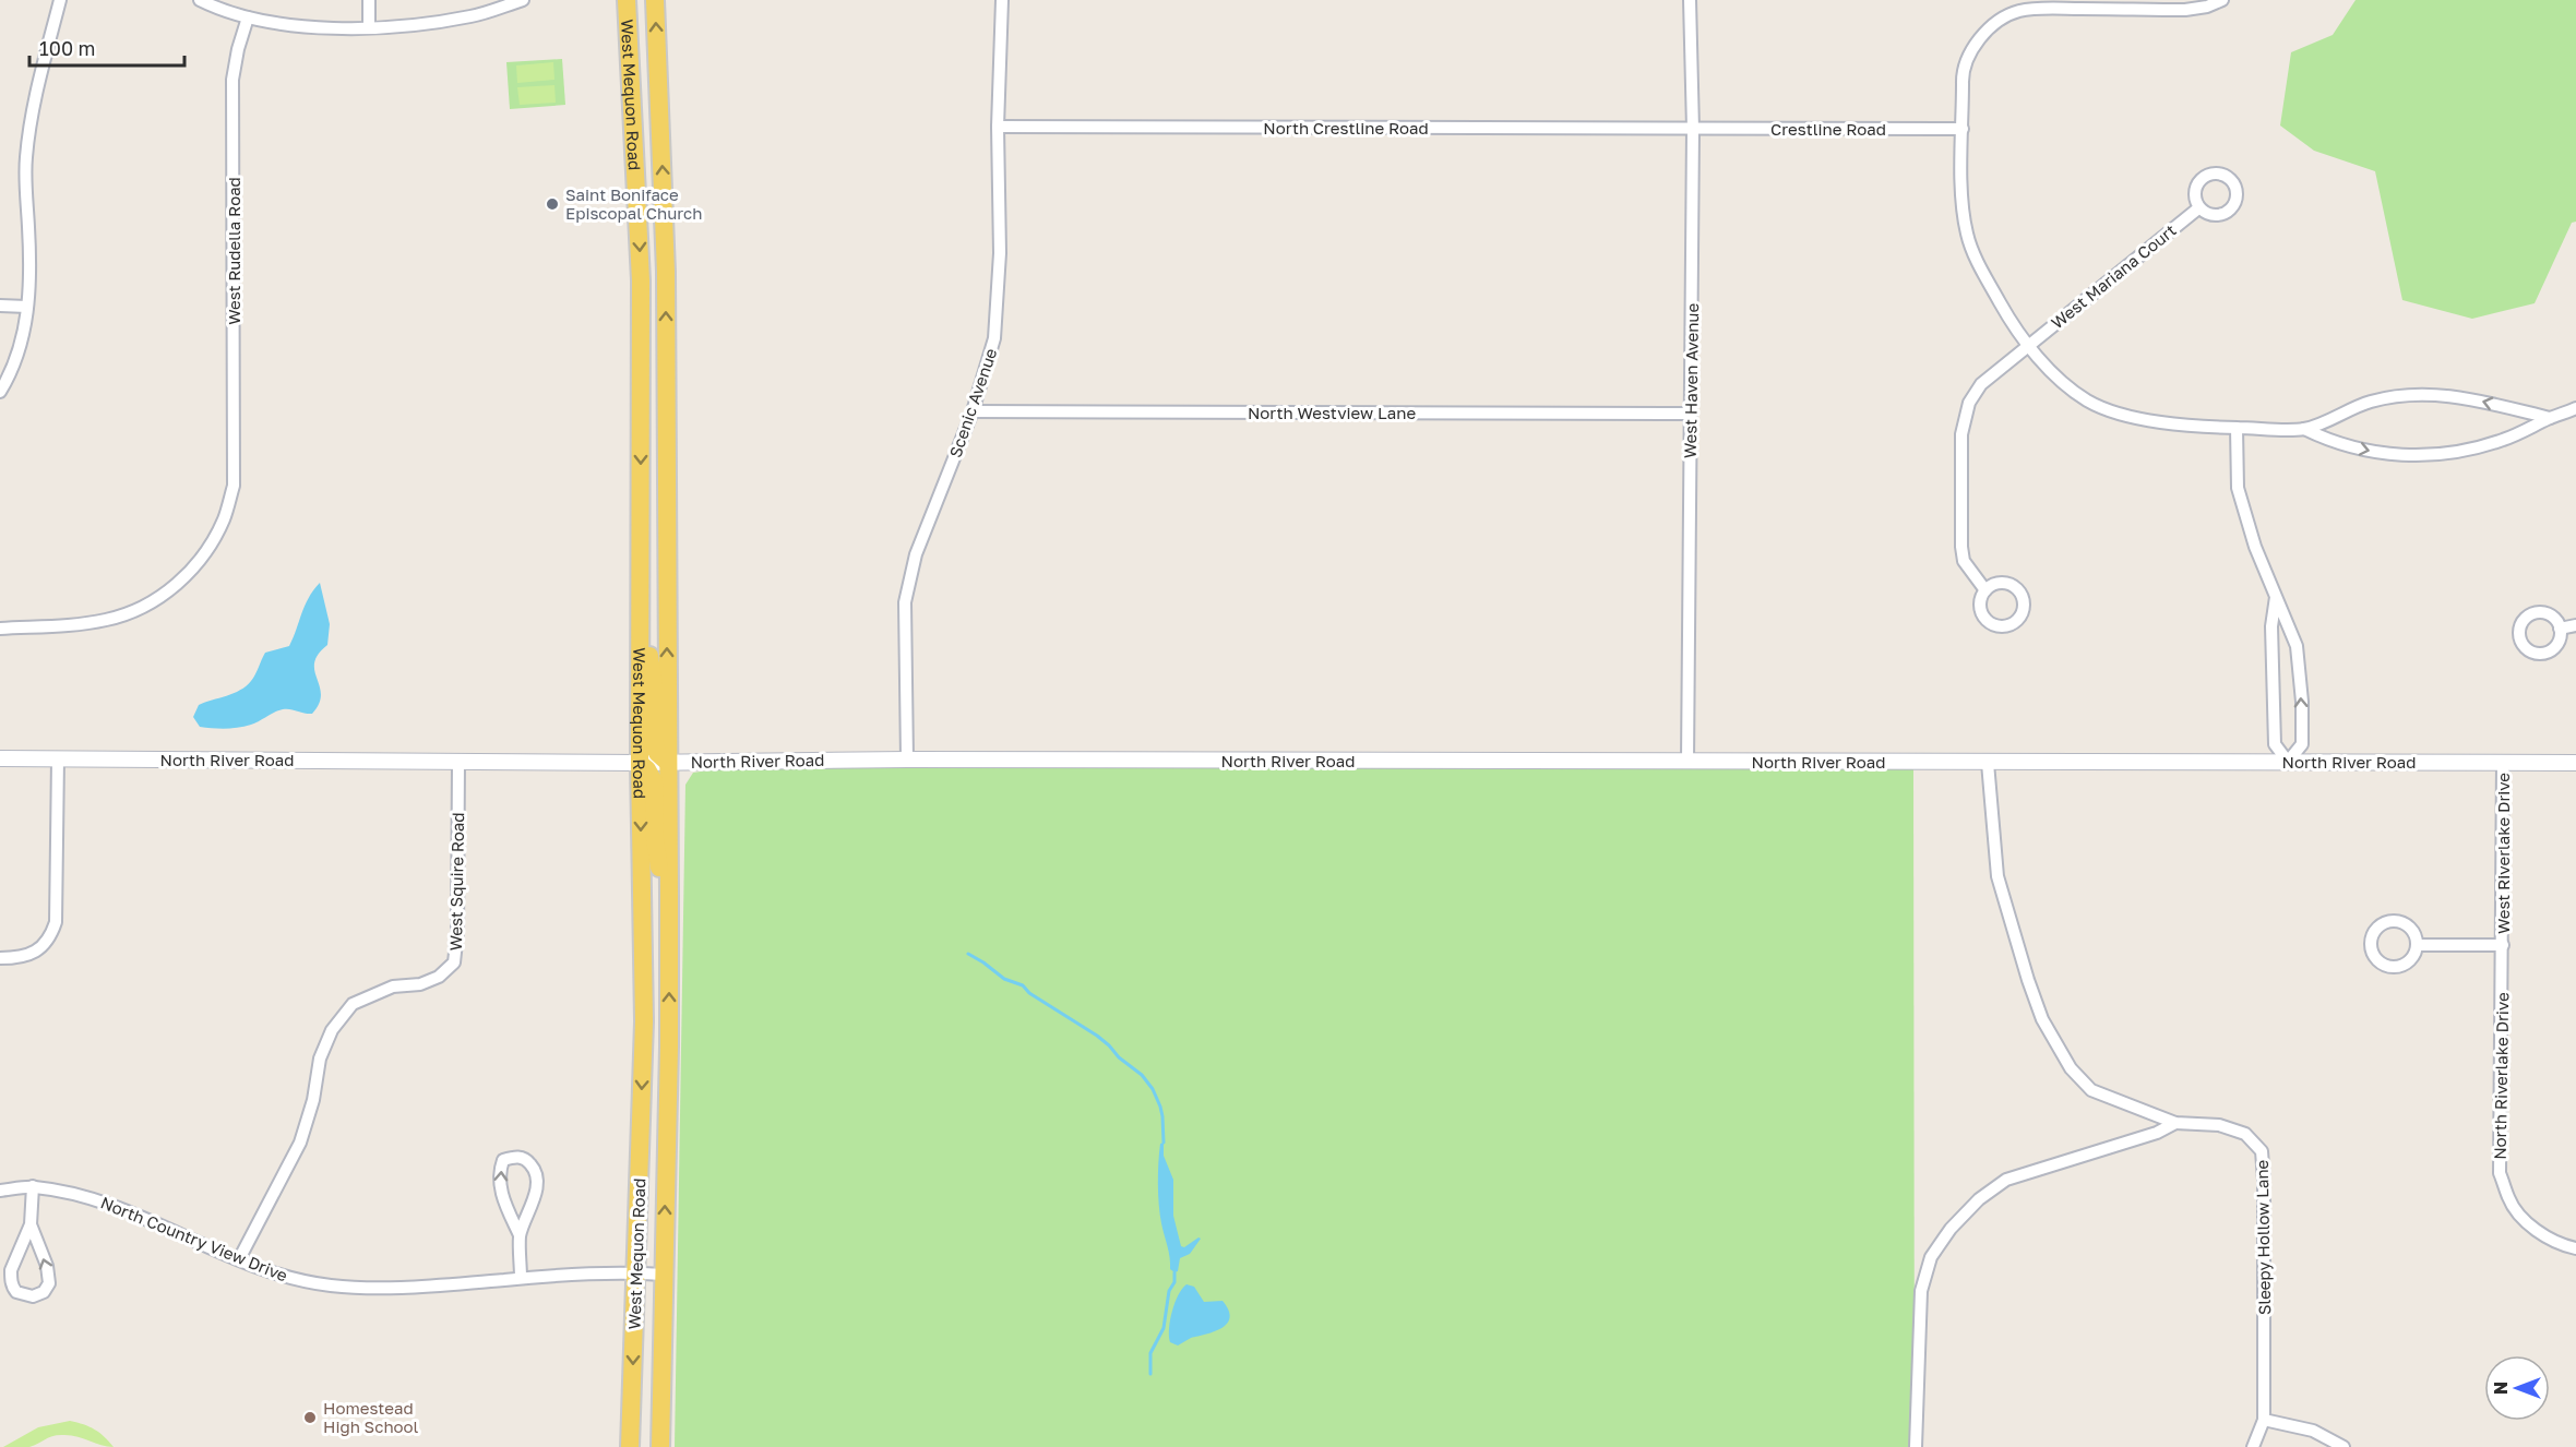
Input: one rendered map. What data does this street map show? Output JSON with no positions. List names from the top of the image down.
{
  "streets": {
    "main road": ["West Mequon Road"],
    "street": [
      "North Crestline Road",
      "Crestline Road",
      "West Rudella Road",
      "West Mariana Court",
      "West Haven Avenue",
      "Scenic Avenue",
      "North Westview Lane",
      "North River Road",
      "West Riverlake Drive",
      "West Squire Road",
      "North Riverlake Drive",
      "Sleepy Hollow Lane",
      "North Country View Drive"
    ]
  },
  "crossings": [
    ["West Mequon Road", "North River Road"],
    ["West Mequon Road", "North Country View Drive"],
    ["North Crestline Road", "Crestline Road"],
    ["North Crestline Road", "West Haven Avenue"],
    ["North Crestline Road", "Scenic Avenue"],
    ["Crestline Road", "West Haven Avenue"],
    ["West Haven Avenue", "North Westview Lane"],
    ["West Haven Avenue", "North River Road"],
    ["Scenic Avenue", "North Westview Lane"],
    ["Scenic Avenue", "North River Road"],
    ["North River Road", "West Riverlake Drive"],
    ["North River Road", "West Squire Road"],
    ["West Riverlake Drive", "North Riverlake Drive"],
    ["West Squire Road", "North Country View Drive"]
  ],
  "places": ["Saint Boniface Episcopal Church", "Homestead High School"],
  "scale_bar": "100 m",
  "north": "left"
}
